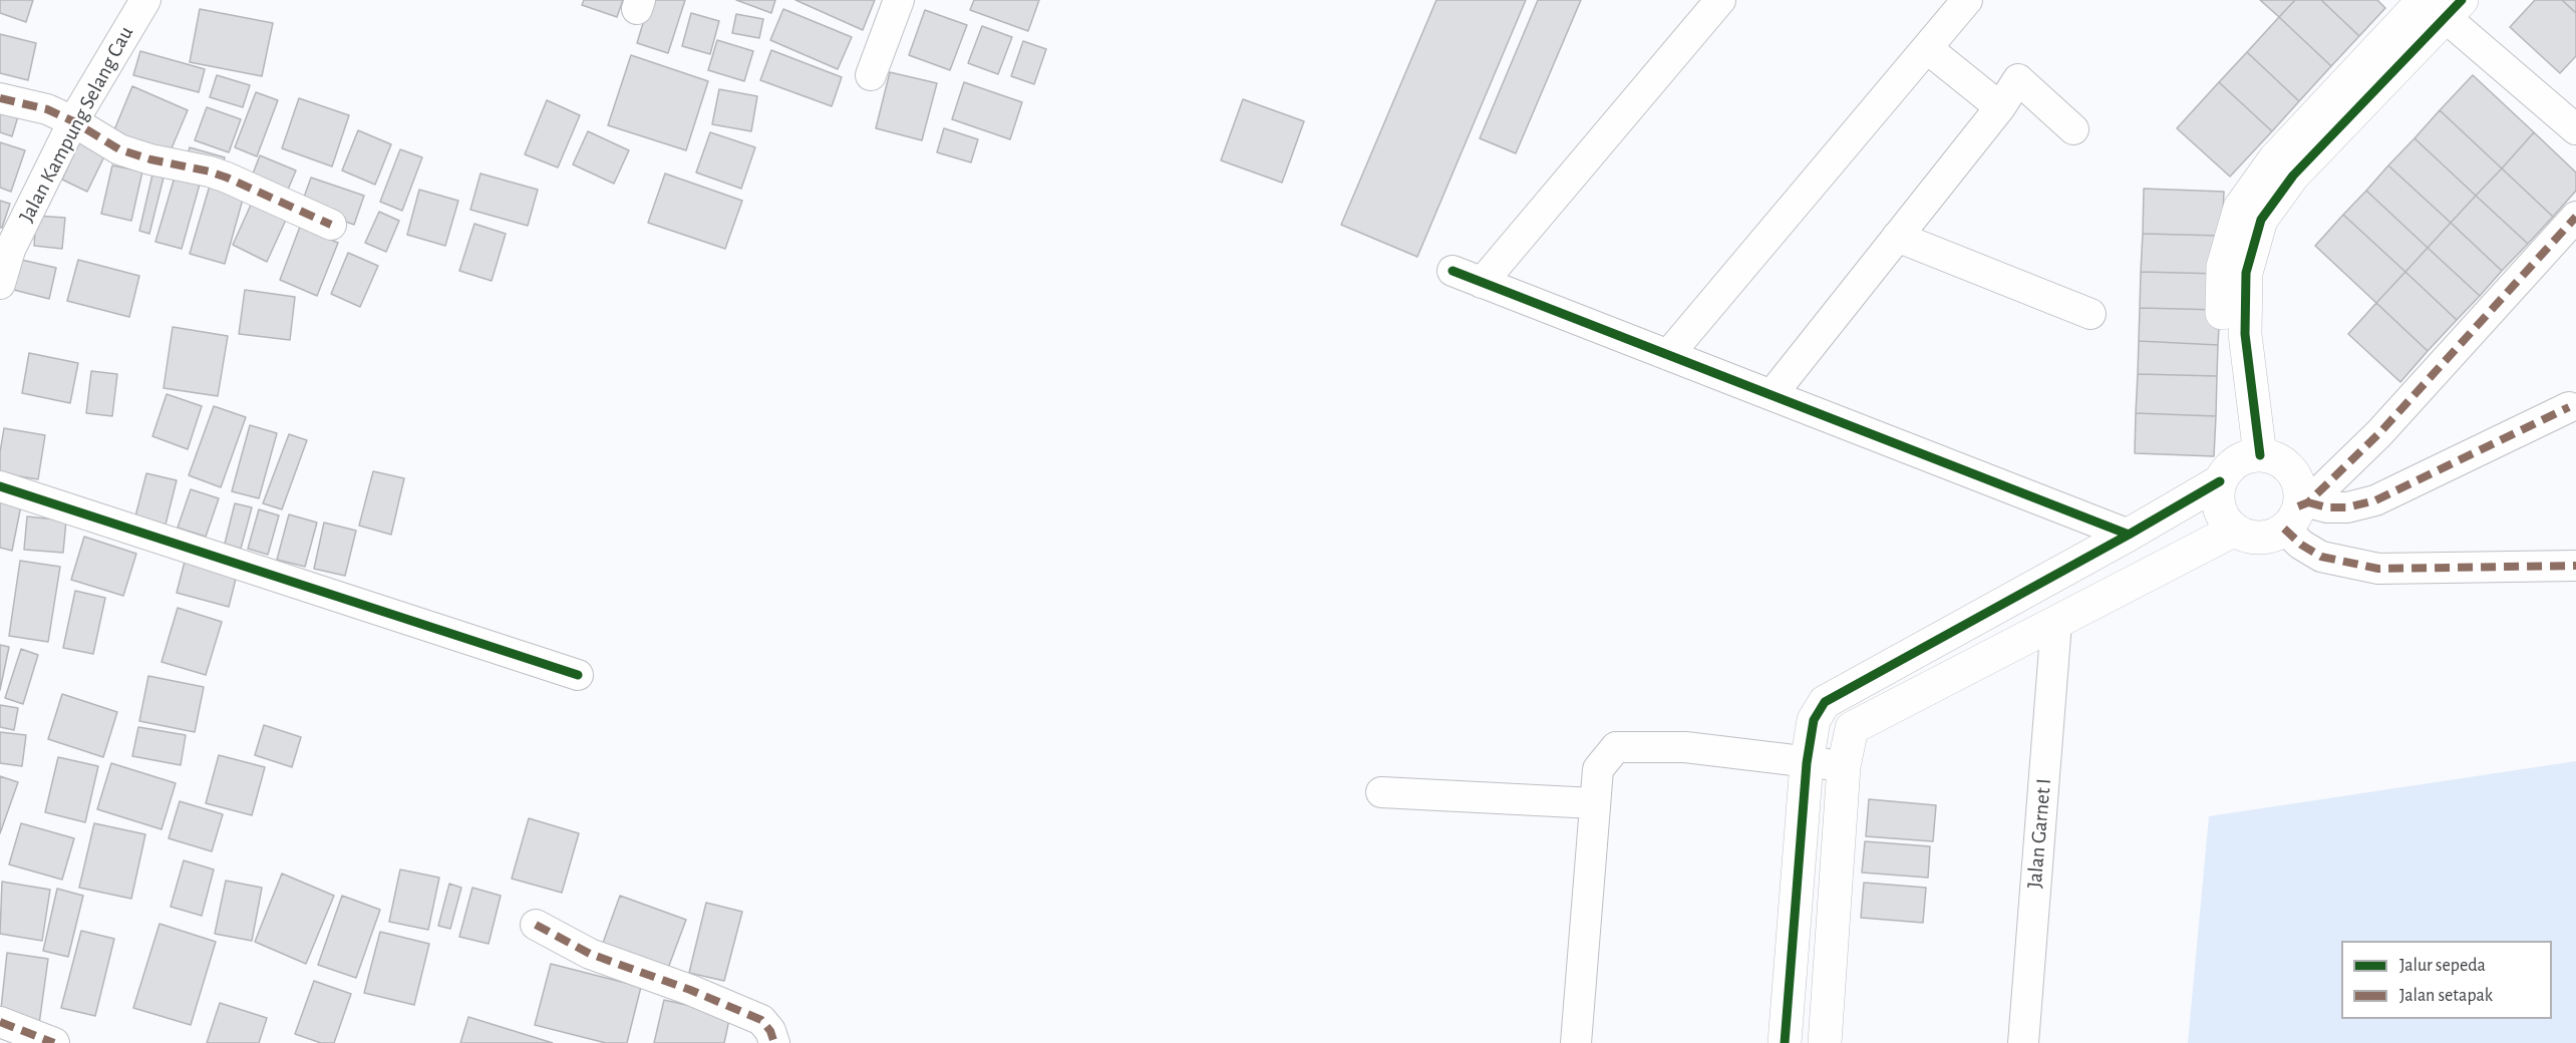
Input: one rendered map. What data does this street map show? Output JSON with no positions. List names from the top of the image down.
{
  "streets": {
    "street": ["Jalan Kampung Selang Cau", "Jalan Garnet I"]
  },
  "legend": ["Jalur sepeda", "Jalan setapak"]
}
